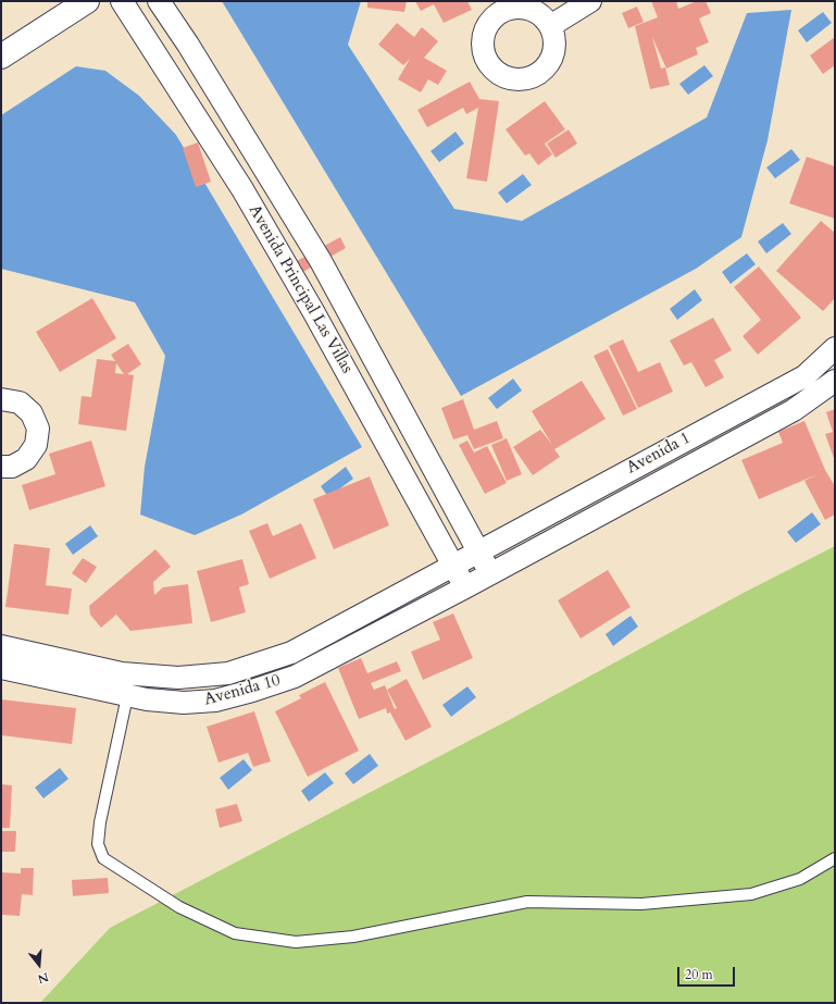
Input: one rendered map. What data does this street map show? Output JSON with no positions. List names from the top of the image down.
{
  "streets": {
    "street": ["Avenida Principal Las Villas", "Avenida 1", "Avenida 10"]
  },
  "crossings": [
    ["Avenida Principal Las Villas", "Avenida 1"],
    ["Avenida Principal Las Villas", "Avenida 10"],
    ["Avenida 1", "Avenida 10"]
  ],
  "scale_bar": "20 m",
  "north": "bottom"
}
